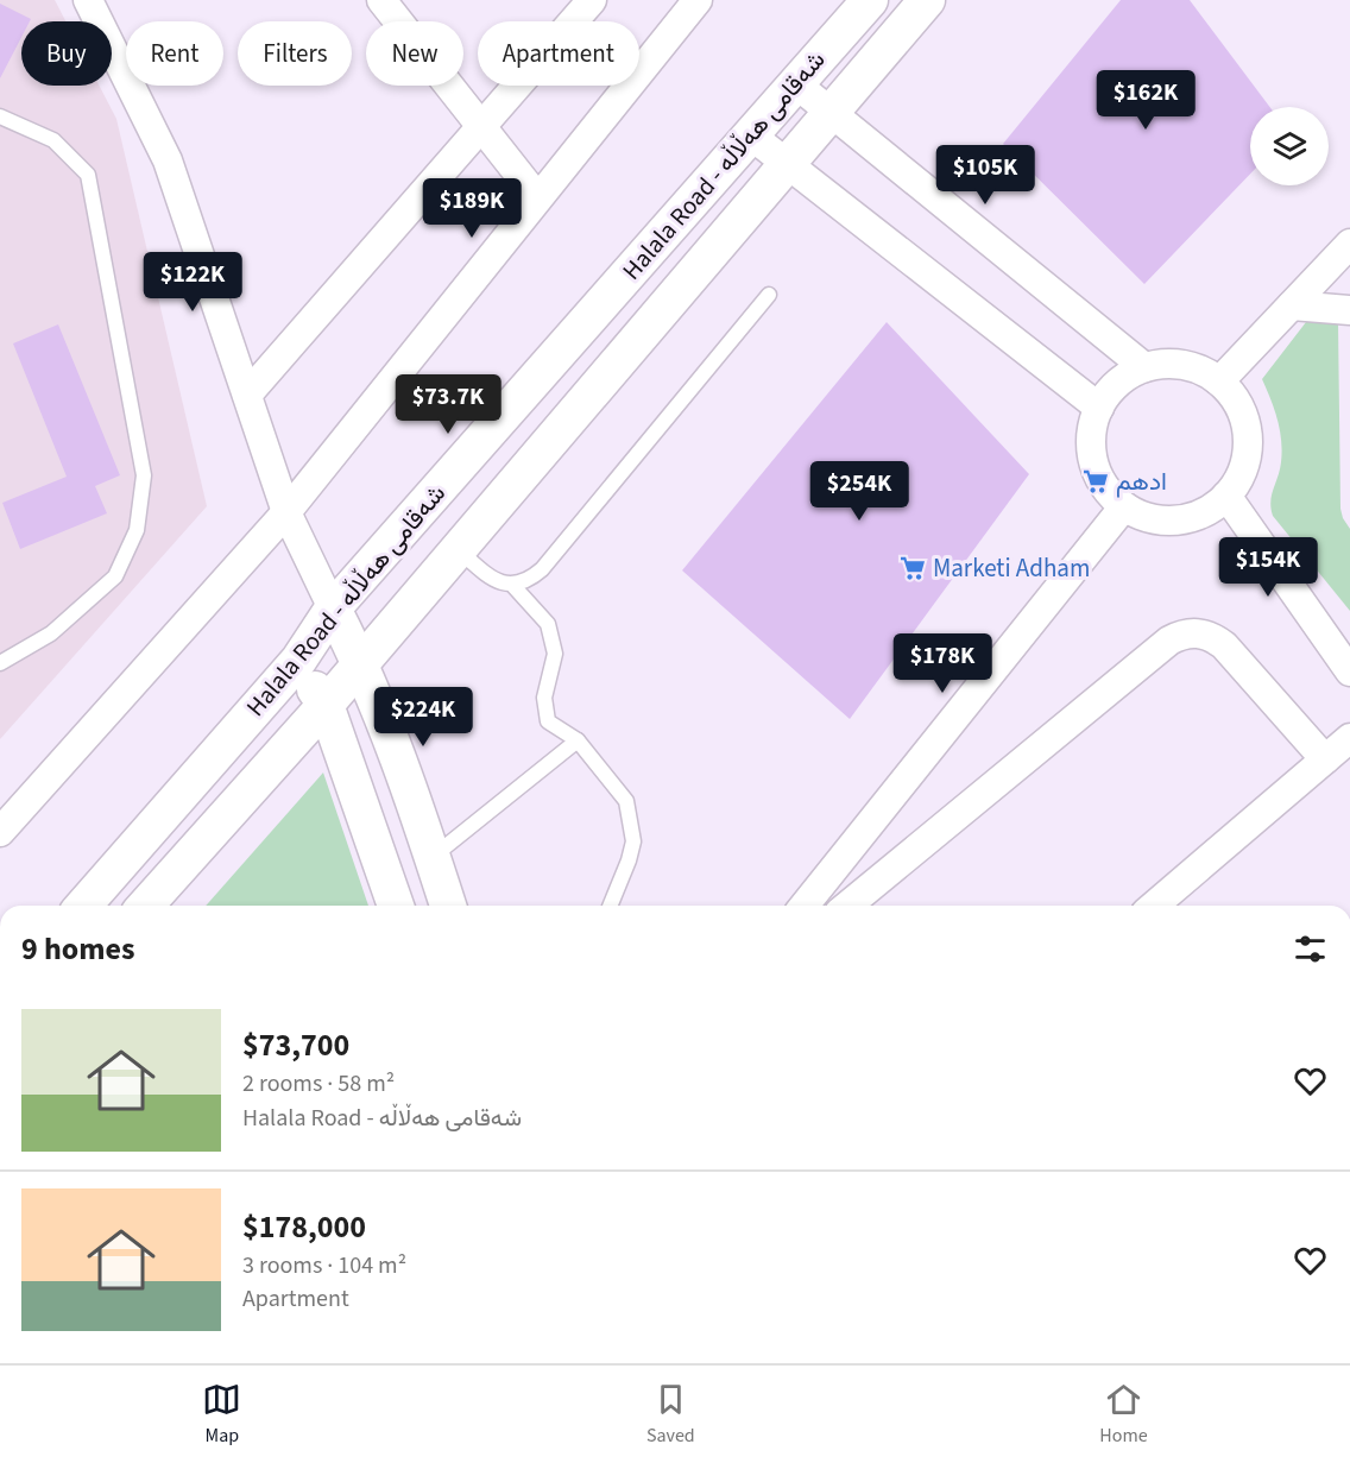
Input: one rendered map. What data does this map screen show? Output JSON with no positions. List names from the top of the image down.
{
  "streets": {
    "street": ["Halala Road - شەقامی هەڵاڵە"]
  },
  "places": {
    "supermarket": ["ادهم", "Marketi Adham"]
  },
  "page": {
    "chip": [
      "Buy",
      "Rent",
      "Filters",
      "New",
      "Apartment"
    ],
    "price": [
      "$162K",
      "$105K",
      "$189K",
      "$122K",
      "$73.7K",
      "$254K",
      "$154K",
      "$178K",
      "$224K"
    ],
    "heading": "9 homes",
    "list": [
      {
        "name": "$73,700",
        "note": "2 rooms · 58 m² · Halala Road - شەقامی هەڵاڵە"
      },
      {
        "name": "$178,000",
        "note": "3 rooms · 104 m² · Apartment"
      }
    ],
    "tabs": ["Map", "Saved", "Home"]
  }
}
